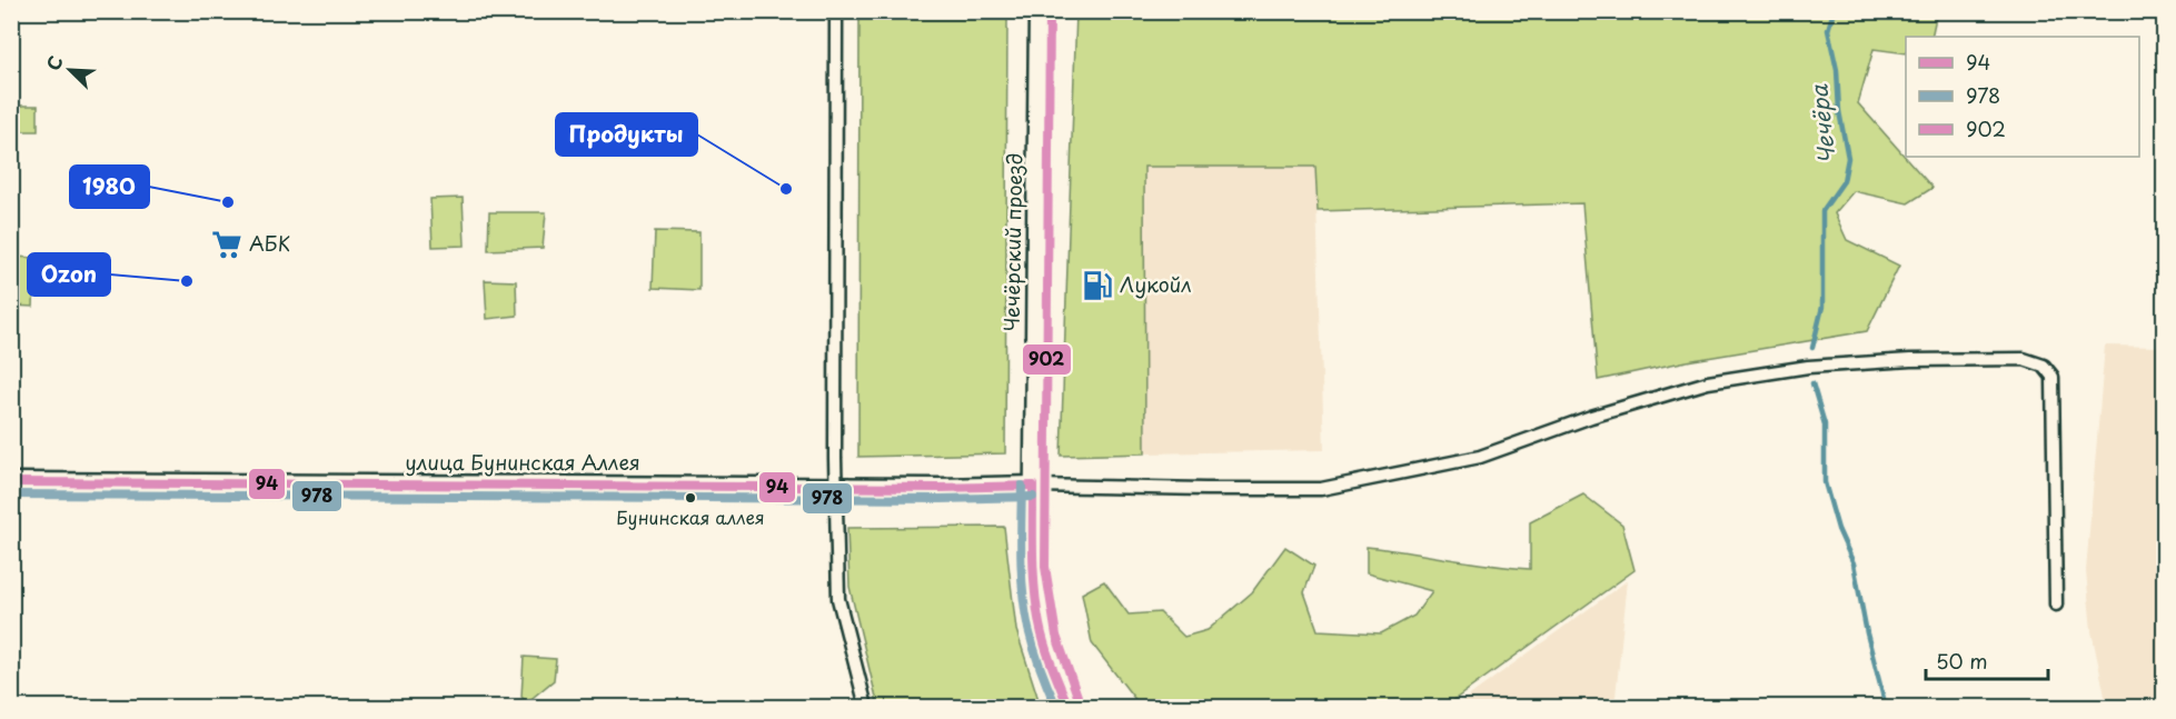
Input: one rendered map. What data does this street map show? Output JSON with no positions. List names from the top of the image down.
{
  "streets": {
    "street": ["Чечёрский проезд", "улица Бунинская Аллея"]
  },
  "crossings": [
    ["Чечёрский проезд", "улица Бунинская Аллея"]
  ],
  "water": ["Чечёра"],
  "places": {
    "other": [
      "Продукты",
      "1980",
      "Ozon",
      "Бунинская аллея"
    ],
    "supermarket": ["АБК"],
    "fuel station": ["Лукойл"]
  },
  "lines": ["transit line 902", "transit line 94", "transit line 978"],
  "legend": ["94", "978", "902"],
  "scale_bar": "50 m",
  "north": "top left"
}
